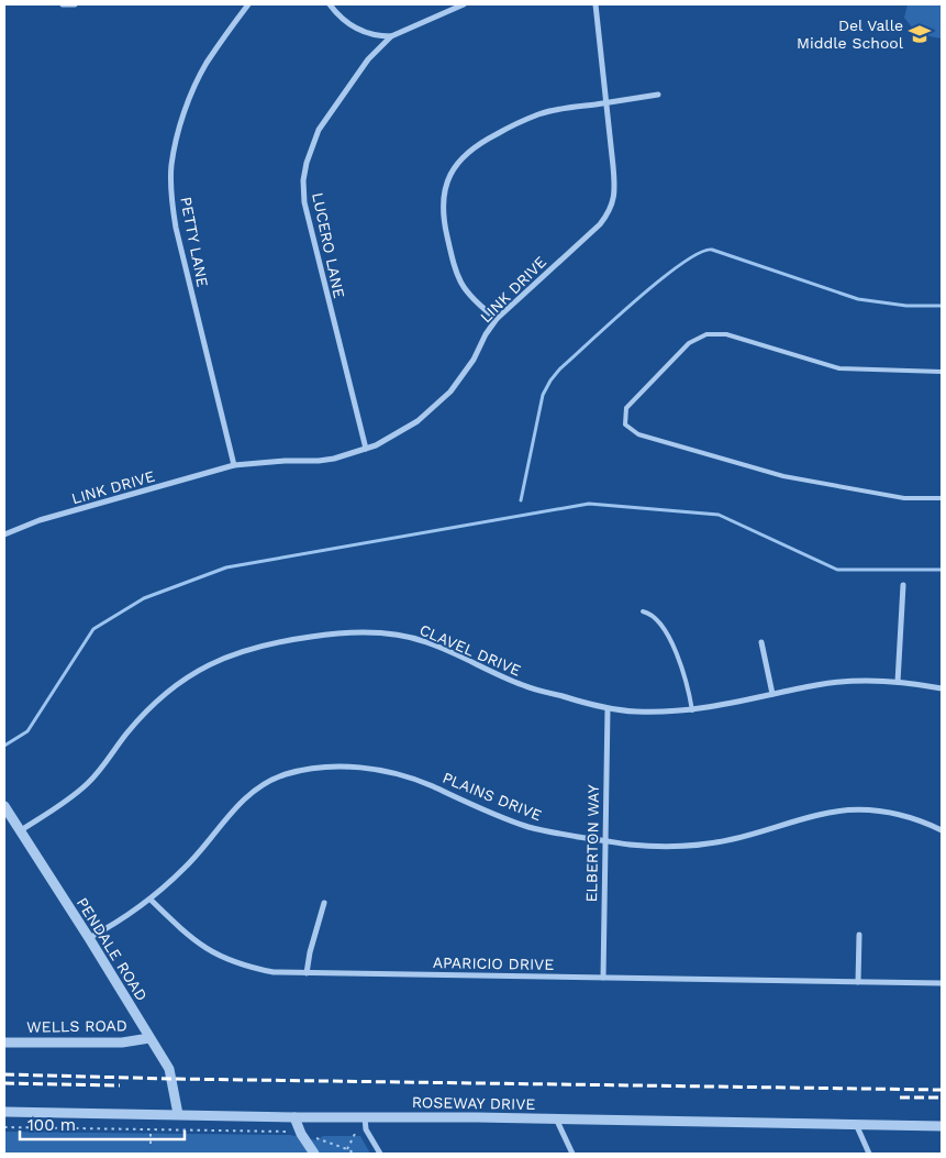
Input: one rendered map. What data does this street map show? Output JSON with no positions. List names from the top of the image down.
{
  "streets": {
    "street": [
      "PETTY LANE",
      "LUCERO LANE",
      "LINK DRIVE",
      "CLAVEL DRIVE",
      "PLAINS DRIVE",
      "ELBERTON WAY",
      "PENDALE ROAD",
      "APARICIO DRIVE",
      "WELLS ROAD",
      "ROSEWAY DRIVE"
    ]
  },
  "crossings": [
    ["PETTY LANE", "LINK DRIVE"],
    ["LUCERO LANE", "LINK DRIVE"],
    ["CLAVEL DRIVE", "ELBERTON WAY"],
    ["CLAVEL DRIVE", "PENDALE ROAD"],
    ["PLAINS DRIVE", "ELBERTON WAY"],
    ["PLAINS DRIVE", "PENDALE ROAD"],
    ["PLAINS DRIVE", "APARICIO DRIVE"],
    ["ELBERTON WAY", "APARICIO DRIVE"],
    ["PENDALE ROAD", "WELLS ROAD"],
    ["PENDALE ROAD", "ROSEWAY DRIVE"]
  ],
  "places": {
    "school or university": ["Del Valle Middle School"]
  },
  "scale_bar": "100 m"
}
